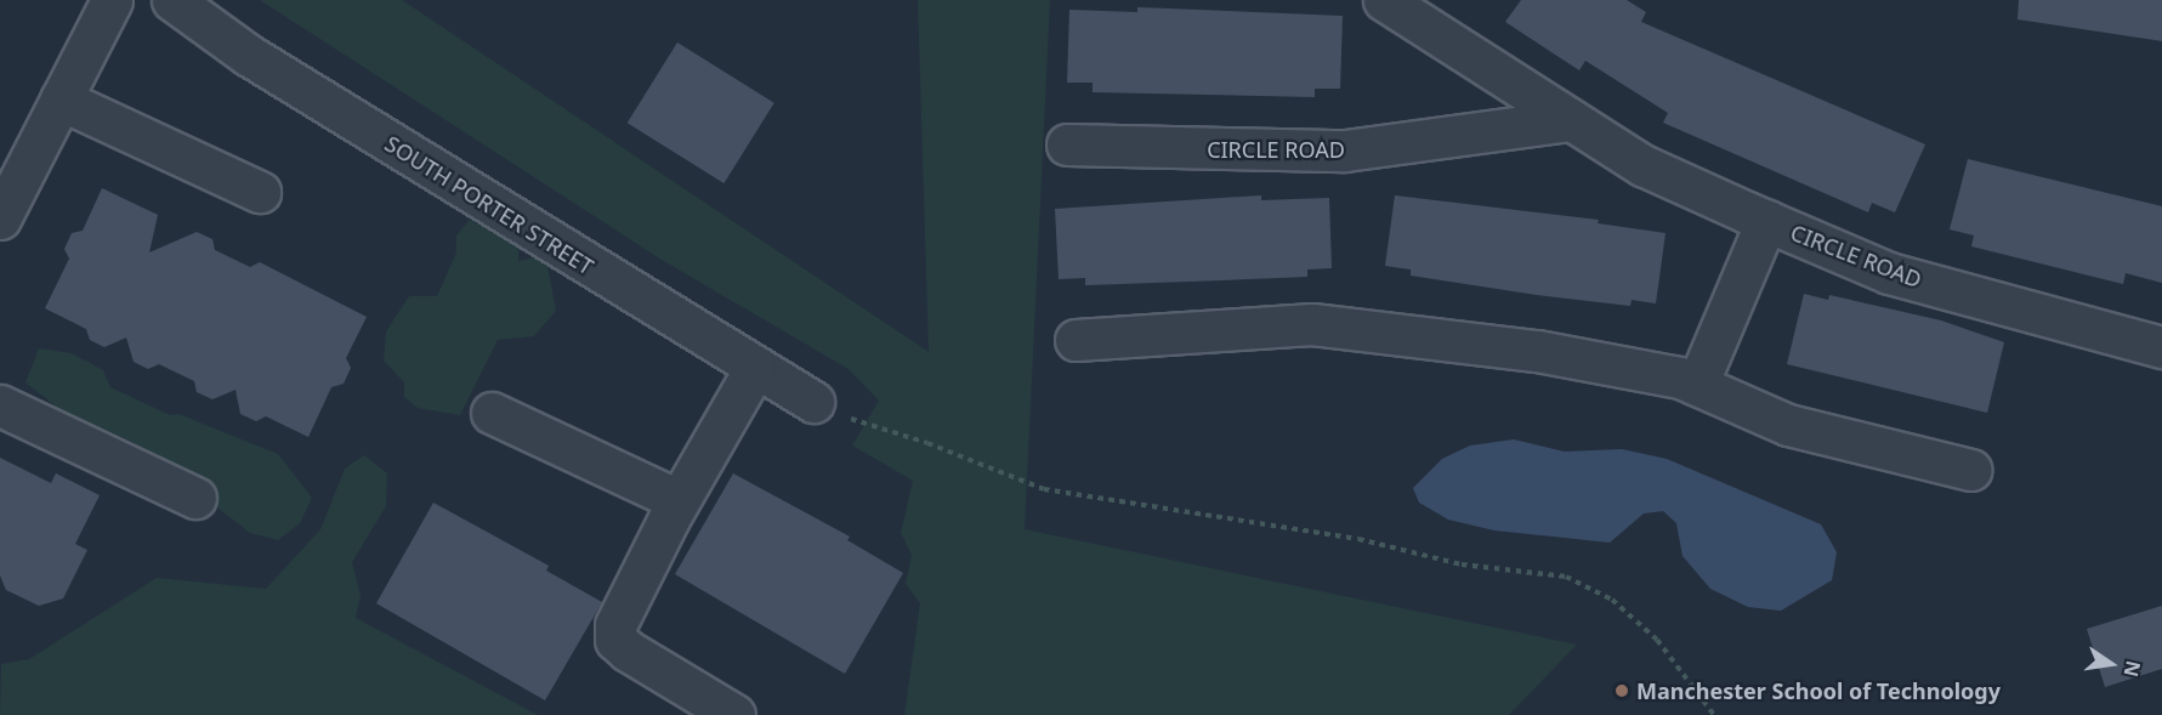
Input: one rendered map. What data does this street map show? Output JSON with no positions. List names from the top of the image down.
{
  "streets": {
    "street": ["CIRCLE ROAD", "SOUTH PORTER STREET"]
  },
  "places": ["Manchester School of Technology"],
  "north": "right"
}
